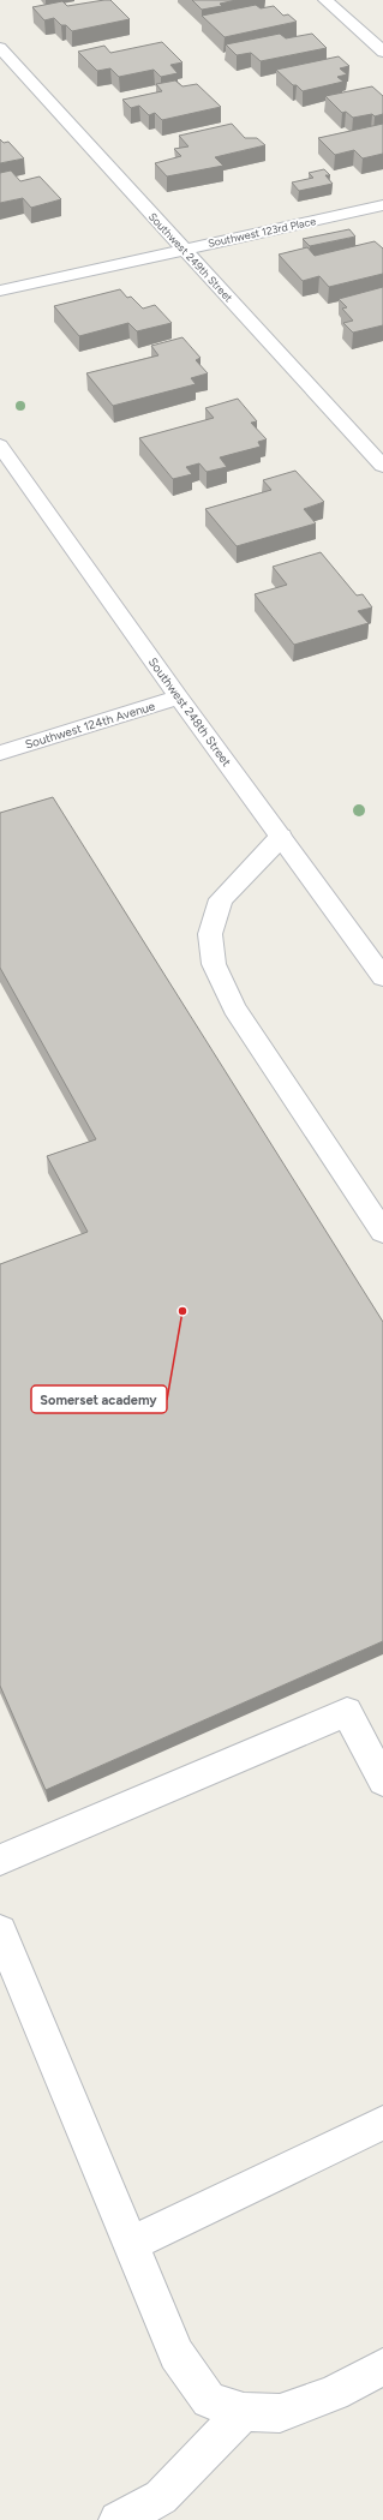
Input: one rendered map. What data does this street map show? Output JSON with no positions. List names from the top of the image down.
{
  "streets": {
    "street": [
      "Southwest 123rd Place",
      "Southwest 249th Street",
      "Southwest 248th Street",
      "Southwest 124th Avenue"
    ]
  },
  "crossings": [
    ["Southwest 123rd Place", "Southwest 249th Street"],
    ["Southwest 248th Street", "Southwest 124th Avenue"]
  ],
  "places": ["Somerset academy"]
}
